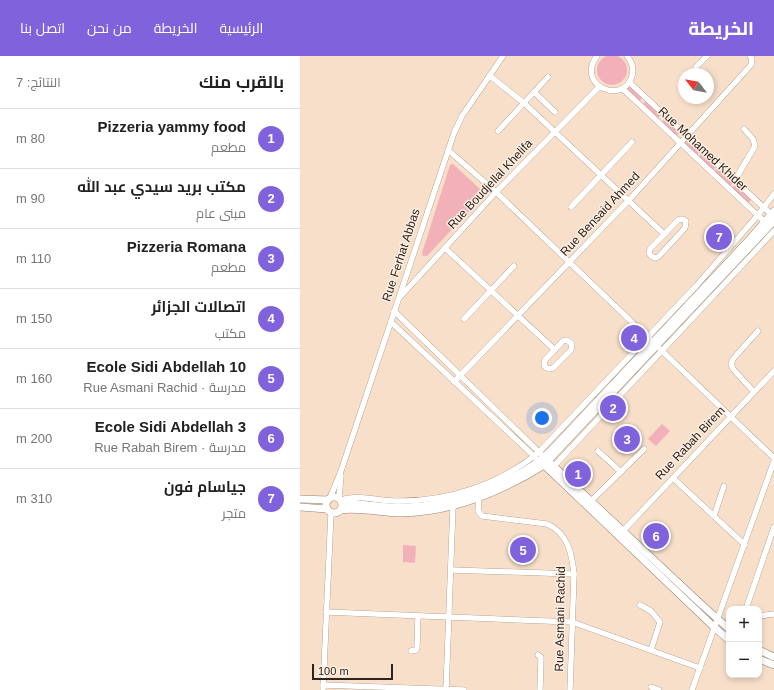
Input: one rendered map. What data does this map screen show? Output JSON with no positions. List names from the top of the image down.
{
  "streets": {
    "street": [
      "Rue Mohamed Khider",
      "Rue Boudjellal Khelifa",
      "Rue Bensaid Ahmed",
      "Rue Ferhat Abbas",
      "Rue Rabah Birem",
      "Rue Asmani Rachid"
    ]
  },
  "crossings": [
    ["Rue Mohamed Khider", "Rue Bensaid Ahmed"],
    ["Rue Boudjellal Khelifa", "Rue Ferhat Abbas"]
  ],
  "scale_bar": "100 m",
  "north": "top left",
  "page": {
    "header": "الخريطة",
    "nav": [
      "الرئيسية",
      "الخريطة",
      "من نحن",
      "اتصل بنا"
    ],
    "heading": ["بالقرب منك", "النتائج: 7"],
    "list": [
      {
        "mark": "1",
        "name": "Pizzeria yammy food",
        "note": "مطعم",
        "value": "80 m"
      },
      {
        "mark": "2",
        "name": "مكتب بريد سيدي عبد الله",
        "note": "مبنى عام",
        "value": "90 m"
      },
      {
        "mark": "3",
        "name": "Pizzeria Romana",
        "note": "مطعم",
        "value": "110 m"
      },
      {
        "mark": "4",
        "name": "اتصالات الجزائر",
        "note": "مكتب",
        "value": "150 m"
      },
      {
        "mark": "5",
        "name": "Ecole Sidi Abdellah 10",
        "note": "مدرسة · Rue Asmani Rachid",
        "value": "160 m"
      },
      {
        "mark": "6",
        "name": "Ecole Sidi Abdellah 3",
        "note": "مدرسة · Rue Rabah Birem",
        "value": "200 m"
      },
      {
        "mark": "7",
        "name": "جياسام فون",
        "note": "متجر",
        "value": "310 m"
      }
    ],
    "pins": [
      "7",
      "4",
      "2",
      "3",
      "1",
      "6",
      "5"
    ],
    "map_buttons": ["+", "−"],
    "scale": "100 m"
  }
}
